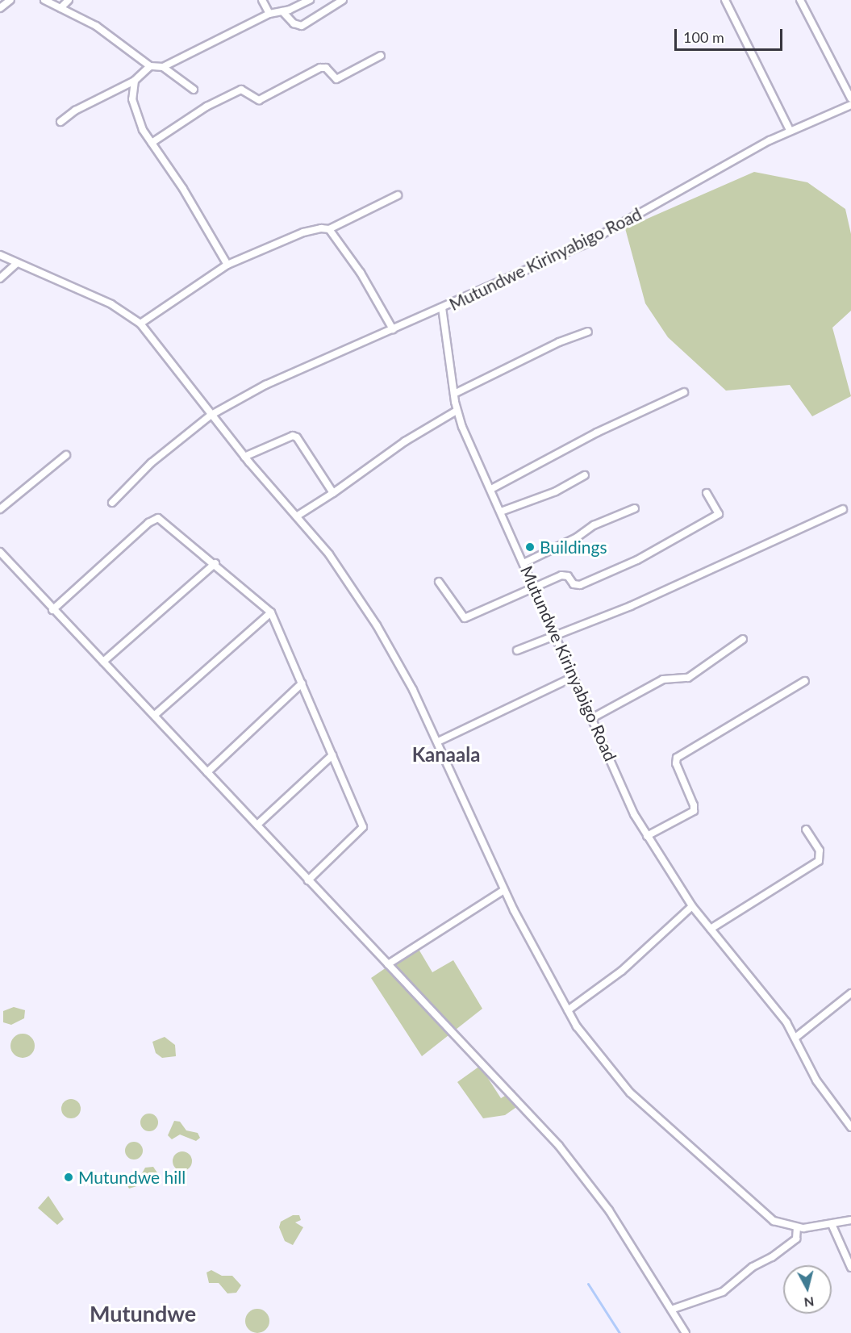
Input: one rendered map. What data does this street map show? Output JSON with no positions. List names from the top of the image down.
{
  "streets": {
    "street": ["Mutundwe Kirinyabigo Road"]
  },
  "districts": ["Kanaala", "Mutundwe"],
  "places": ["Buildings", "Mutundwe hill"],
  "scale_bar": "100 m",
  "north": "bottom"
}
